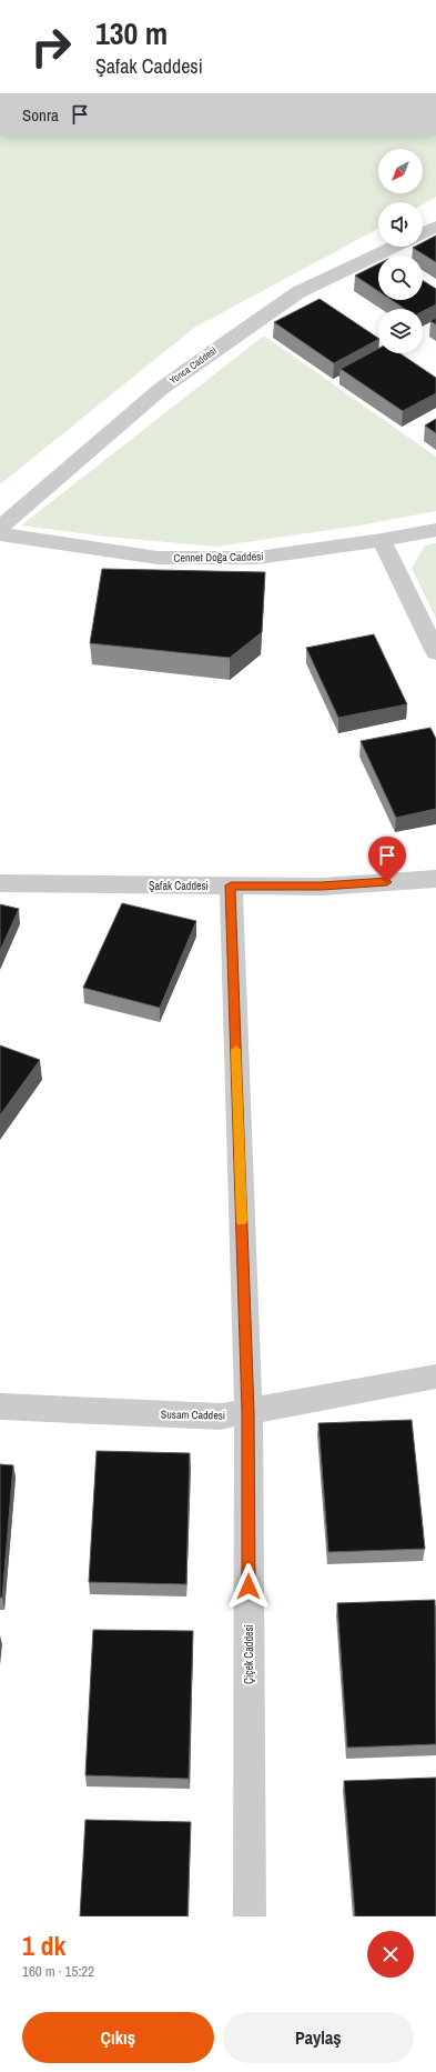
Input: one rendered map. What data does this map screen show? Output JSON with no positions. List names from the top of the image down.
{
  "streets": {
    "street": [
      "Yonca Caddesi",
      "Cennet Doğa Caddesi",
      "Şafak Caddesi",
      "Susam Caddesi",
      "Çiçek Caddesi"
    ]
  },
  "crossings": [
    ["Şafak Caddesi", "Çiçek Caddesi"],
    ["Susam Caddesi", "Çiçek Caddesi"]
  ],
  "north": "bottom left",
  "page": {
    "turn": ["130 m", "Şafak Caddesi"],
    "then": "Sonra",
    "heading": ["1 dk", "160 m · 15:22"],
    "buttons": ["Çıkış", "Paylaş"]
  }
}
